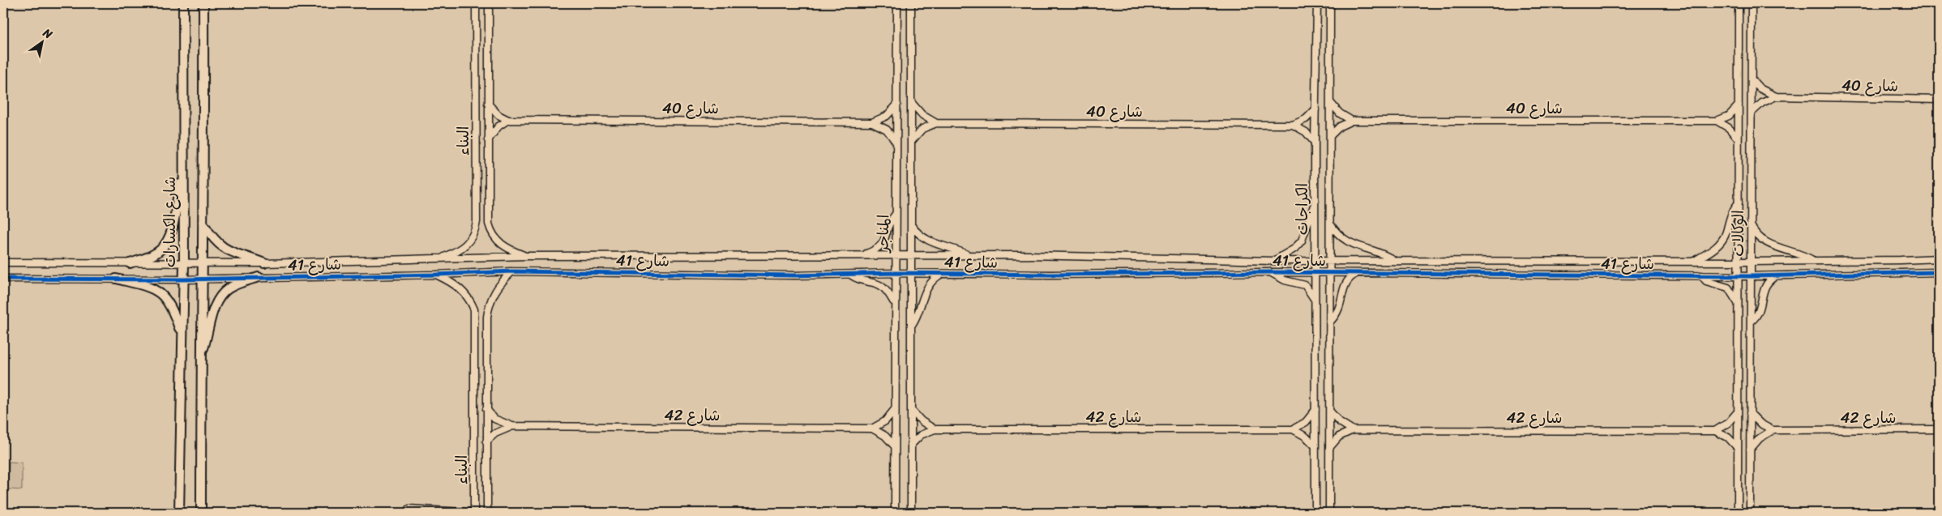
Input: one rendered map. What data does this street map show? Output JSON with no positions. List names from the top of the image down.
{
  "streets": {
    "street": [
      "شارع 40",
      "البناء",
      "الكراجات",
      "شارع الكسارات",
      "المناجر",
      "الوكالات",
      "شارع 41",
      "شارع 42"
    ]
  },
  "crossings": [
    ["شارع 40", "المناجر"],
    ["شارع 40", "الوكالات"],
    ["البناء", "شارع 41"],
    ["البناء", "شارع 42"],
    ["الكراجات", "شارع 41"],
    ["شارع الكسارات", "شارع 41"],
    ["المناجر", "شارع 41"],
    ["الوكالات", "شارع 41"]
  ],
  "north": "top right"
}
